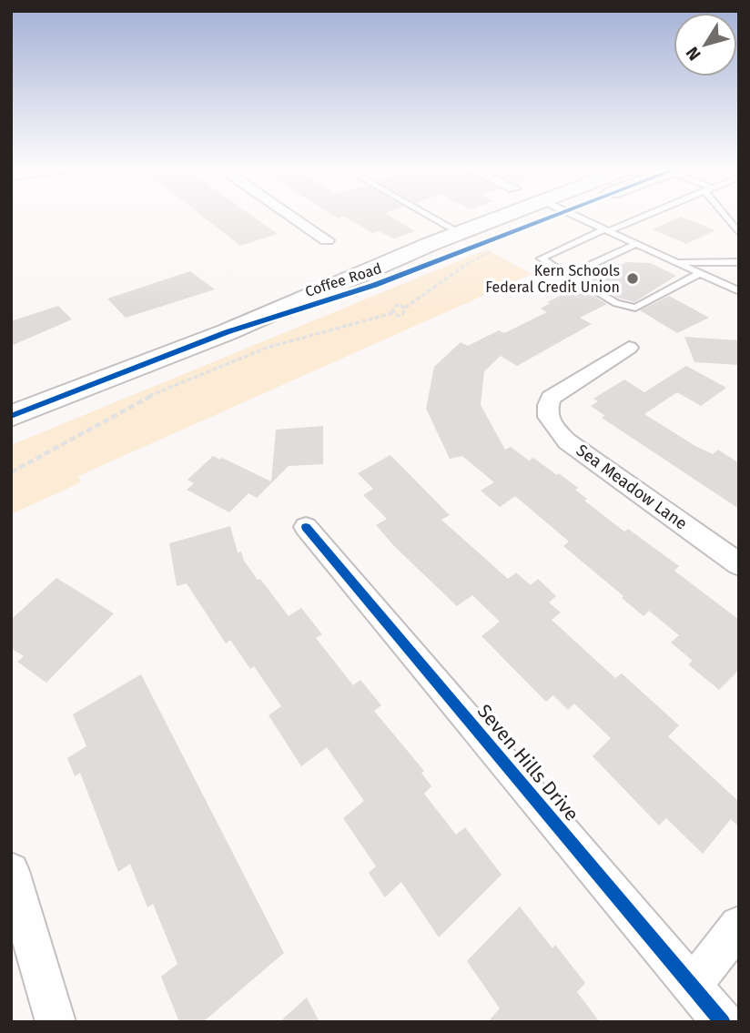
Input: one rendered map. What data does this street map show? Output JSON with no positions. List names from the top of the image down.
{
  "streets": {
    "main road": ["Coffee Road"],
    "street": ["Sea Meadow Lane", "Seven Hills Drive"]
  },
  "places": ["Kern Schools Federal Credit Union"],
  "north": "bottom left"
}
